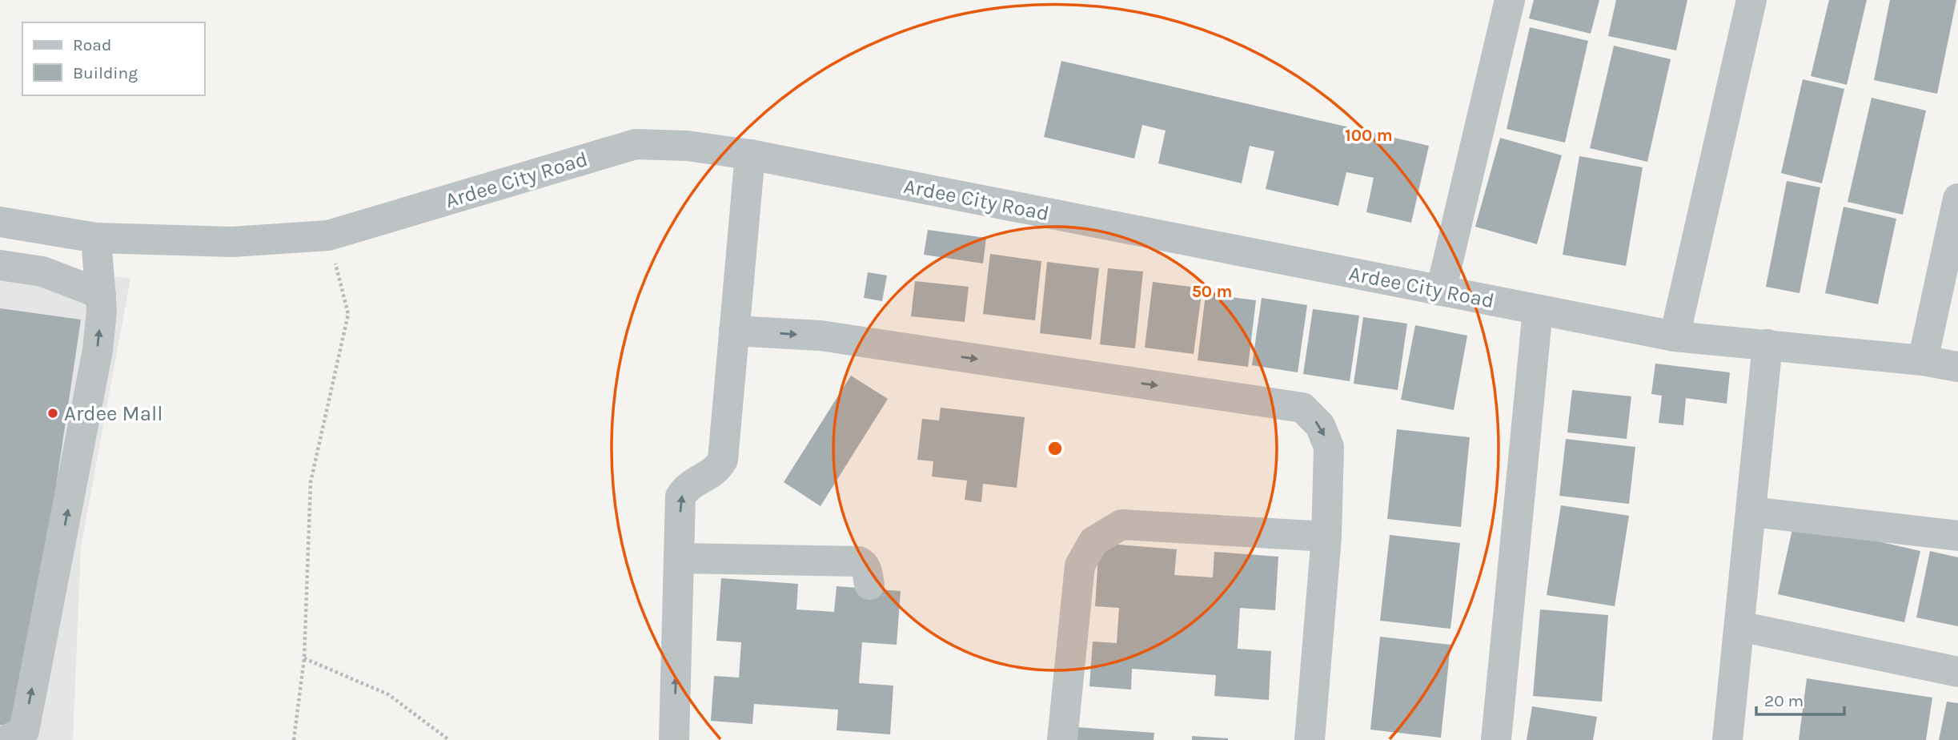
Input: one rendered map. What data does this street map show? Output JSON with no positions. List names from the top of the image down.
{
  "streets": {
    "street": ["Ardee City Road"]
  },
  "places": ["Ardee Mall"],
  "legend": ["Road", "Building"],
  "scale_bar": "20 m",
  "rings": ["100 m", "50 m"]
}
